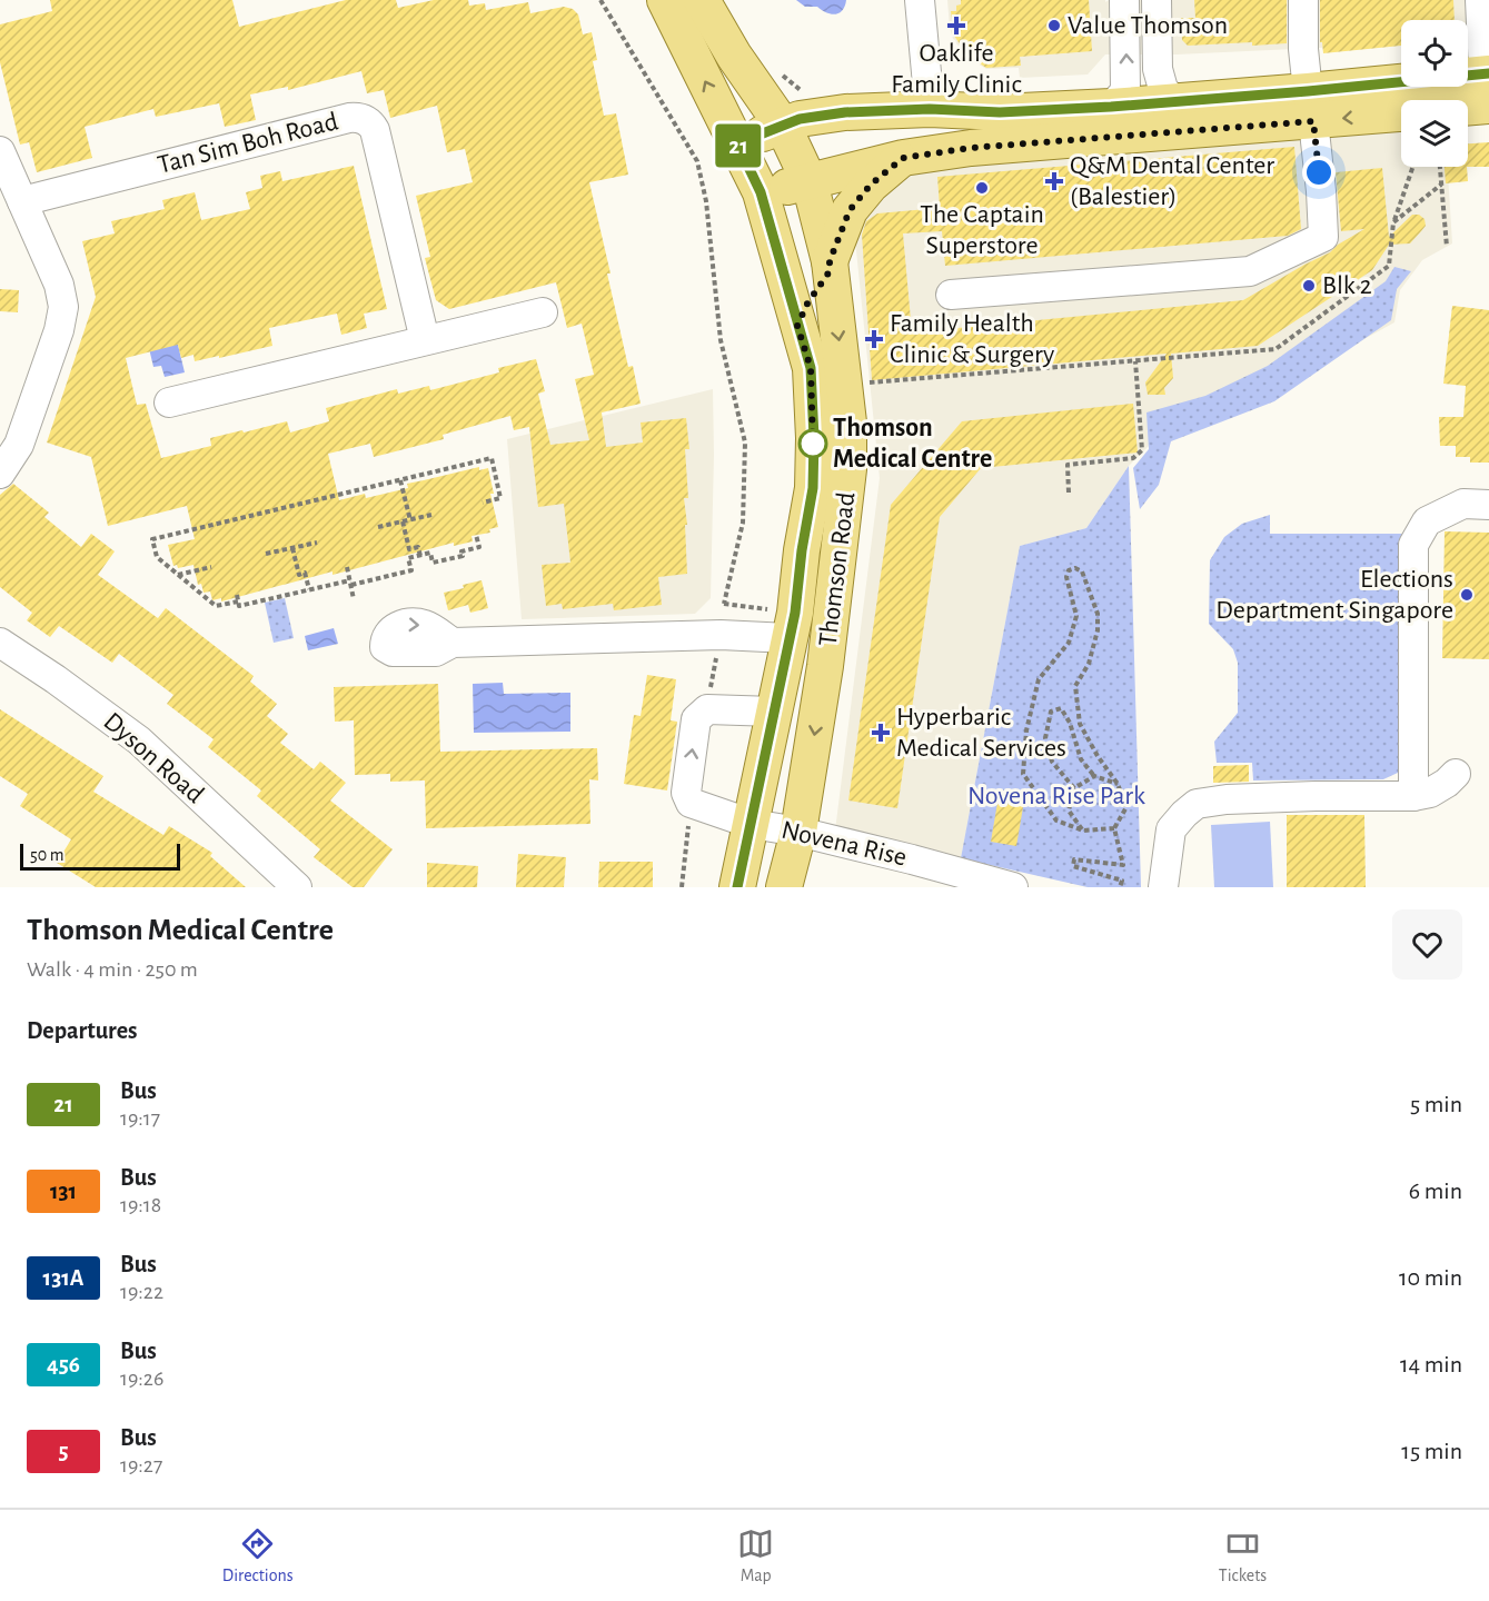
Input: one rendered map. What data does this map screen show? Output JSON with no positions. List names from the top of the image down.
{
  "streets": {
    "main road": ["Thomson Road"],
    "street": ["Tan Sim Boh Road", "Dyson Road", "Novena Rise"]
  },
  "crossings": [
    ["Thomson Road", "Novena Rise"]
  ],
  "parks": ["Novena Rise Park"],
  "places": {
    "health": [
      "Oaklife Family Clinic",
      "Q&M Dental Center (Balestier)",
      "Family Health Clinic & Surgery",
      "Hyperbaric Medical Services"
    ],
    "other": [
      "Value Thomson",
      "The Captain Superstore",
      "Blk 2",
      "Thomson Medical Centre",
      "Elections Department Singapore"
    ]
  },
  "lines": ["bus line 21"],
  "scale_bar": "50 m",
  "page": {
    "on_map": "21",
    "scale": "50 m",
    "heading": [
      ["Thomson Medical Centre", "Walk · 4 min · 250 m"],
      "Departures"
    ],
    "list": [
      {
        "mark": "21",
        "name": "Bus",
        "note": "19:17",
        "value": "5 min"
      },
      {
        "mark": "131",
        "name": "Bus",
        "note": "19:18",
        "value": "6 min"
      },
      {
        "mark": "131A",
        "name": "Bus",
        "note": "19:22",
        "value": "10 min"
      },
      {
        "mark": "456",
        "name": "Bus",
        "note": "19:26",
        "value": "14 min"
      },
      {
        "mark": "5",
        "name": "Bus",
        "note": "19:27",
        "value": "15 min"
      }
    ],
    "tabs": ["Directions", "Map", "Tickets"]
  }
}
